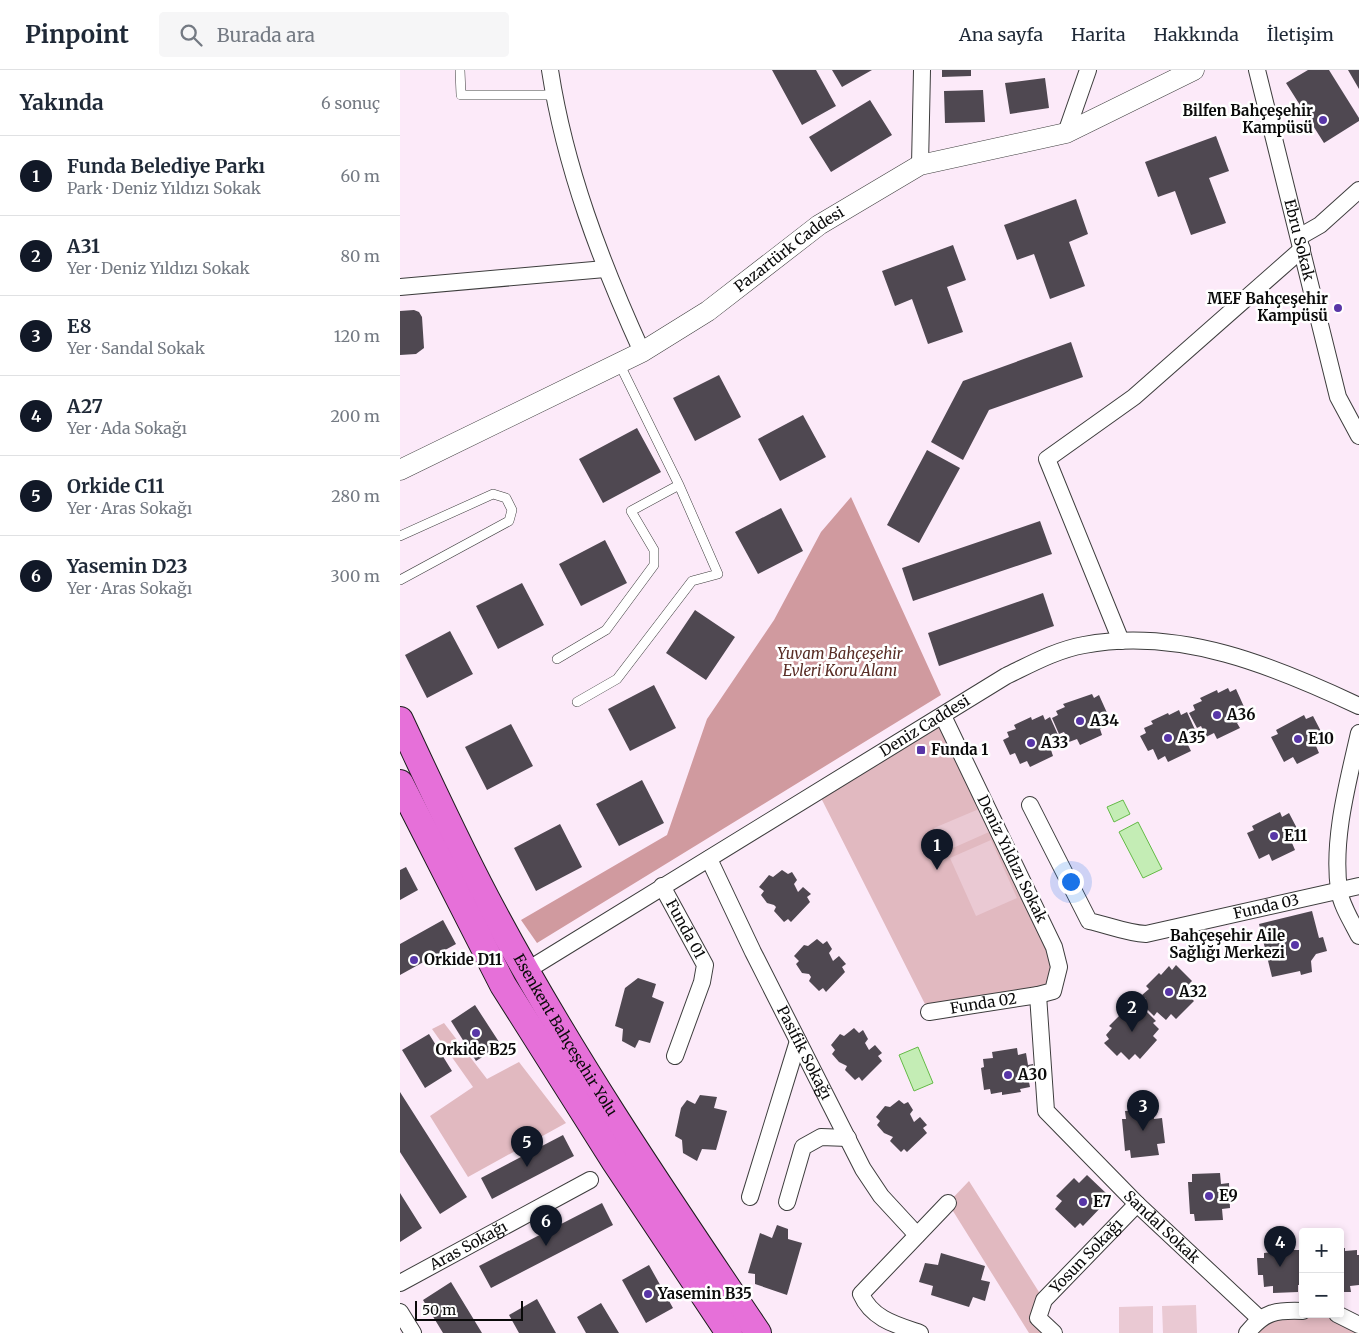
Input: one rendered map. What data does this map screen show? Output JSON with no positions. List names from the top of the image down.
{
  "streets": {
    "main road": ["Esenkent Bahçeşehir Yolu"],
    "street": [
      "Ebru Sokak",
      "Pazartürk Caddesi",
      "Deniz Caddesi",
      "Deniz Yıldızı Sokak",
      "Funda 03",
      "Funda 01",
      "Funda 02",
      "Pasifik Sokağı",
      "Sandal Sokak",
      "Aras Sokağı",
      "Yosun Sokağı"
    ]
  },
  "crossings": [
    ["Deniz Caddesi", "Deniz Yıldızı Sokak"],
    ["Deniz Caddesi", "Funda 01"],
    ["Deniz Caddesi", "Esenkent Bahçeşehir Yolu"],
    ["Deniz Caddesi", "Pasifik Sokağı"],
    ["Deniz Yıldızı Sokak", "Funda 02"],
    ["Deniz Yıldızı Sokak", "Sandal Sokak"],
    ["Funda 02", "Sandal Sokak"],
    ["Sandal Sokak", "Yosun Sokağı"]
  ],
  "parks": ["Yuvam Bahçeşehir Evleri Koru Alanı"],
  "places": {
    "other": [
      "Bilfen Bahçeşehir Kampüsü",
      "MEF Bahçeşehir Kampüsü",
      "A36",
      "A34",
      "A35",
      "E10",
      "A33",
      "E11",
      "Bahçeşehir Aile Sağlığı Merkezi",
      "Orkide D11",
      "A32",
      "Orkide B25",
      "A30",
      "E9",
      "E7",
      "Yasemin B35"
    ],
    "transit": ["Funda 1"]
  },
  "scale_bar": "50 m",
  "page": {
    "header": "Pinpoint",
    "search": "Burada ara",
    "nav": [
      "Ana sayfa",
      "Harita",
      "Hakkında",
      "İletişim"
    ],
    "heading": ["Yakında", "6 sonuç"],
    "list": [
      {
        "mark": "1",
        "name": "Funda Belediye Parkı",
        "note": "Park · Deniz Yıldızı Sokak",
        "value": "60 m"
      },
      {
        "mark": "2",
        "name": "A31",
        "note": "Yer · Deniz Yıldızı Sokak",
        "value": "80 m"
      },
      {
        "mark": "3",
        "name": "E8",
        "note": "Yer · Sandal Sokak",
        "value": "120 m"
      },
      {
        "mark": "4",
        "name": "A27",
        "note": "Yer · Ada Sokağı",
        "value": "200 m"
      },
      {
        "mark": "5",
        "name": "Orkide C11",
        "note": "Yer · Aras Sokağı",
        "value": "280 m"
      },
      {
        "mark": "6",
        "name": "Yasemin D23",
        "note": "Yer · Aras Sokağı",
        "value": "300 m"
      }
    ],
    "pins": [
      "1",
      "2",
      "3",
      "5",
      "6",
      "4"
    ],
    "map_buttons": ["+", "−"],
    "scale": "50 m"
  }
}
